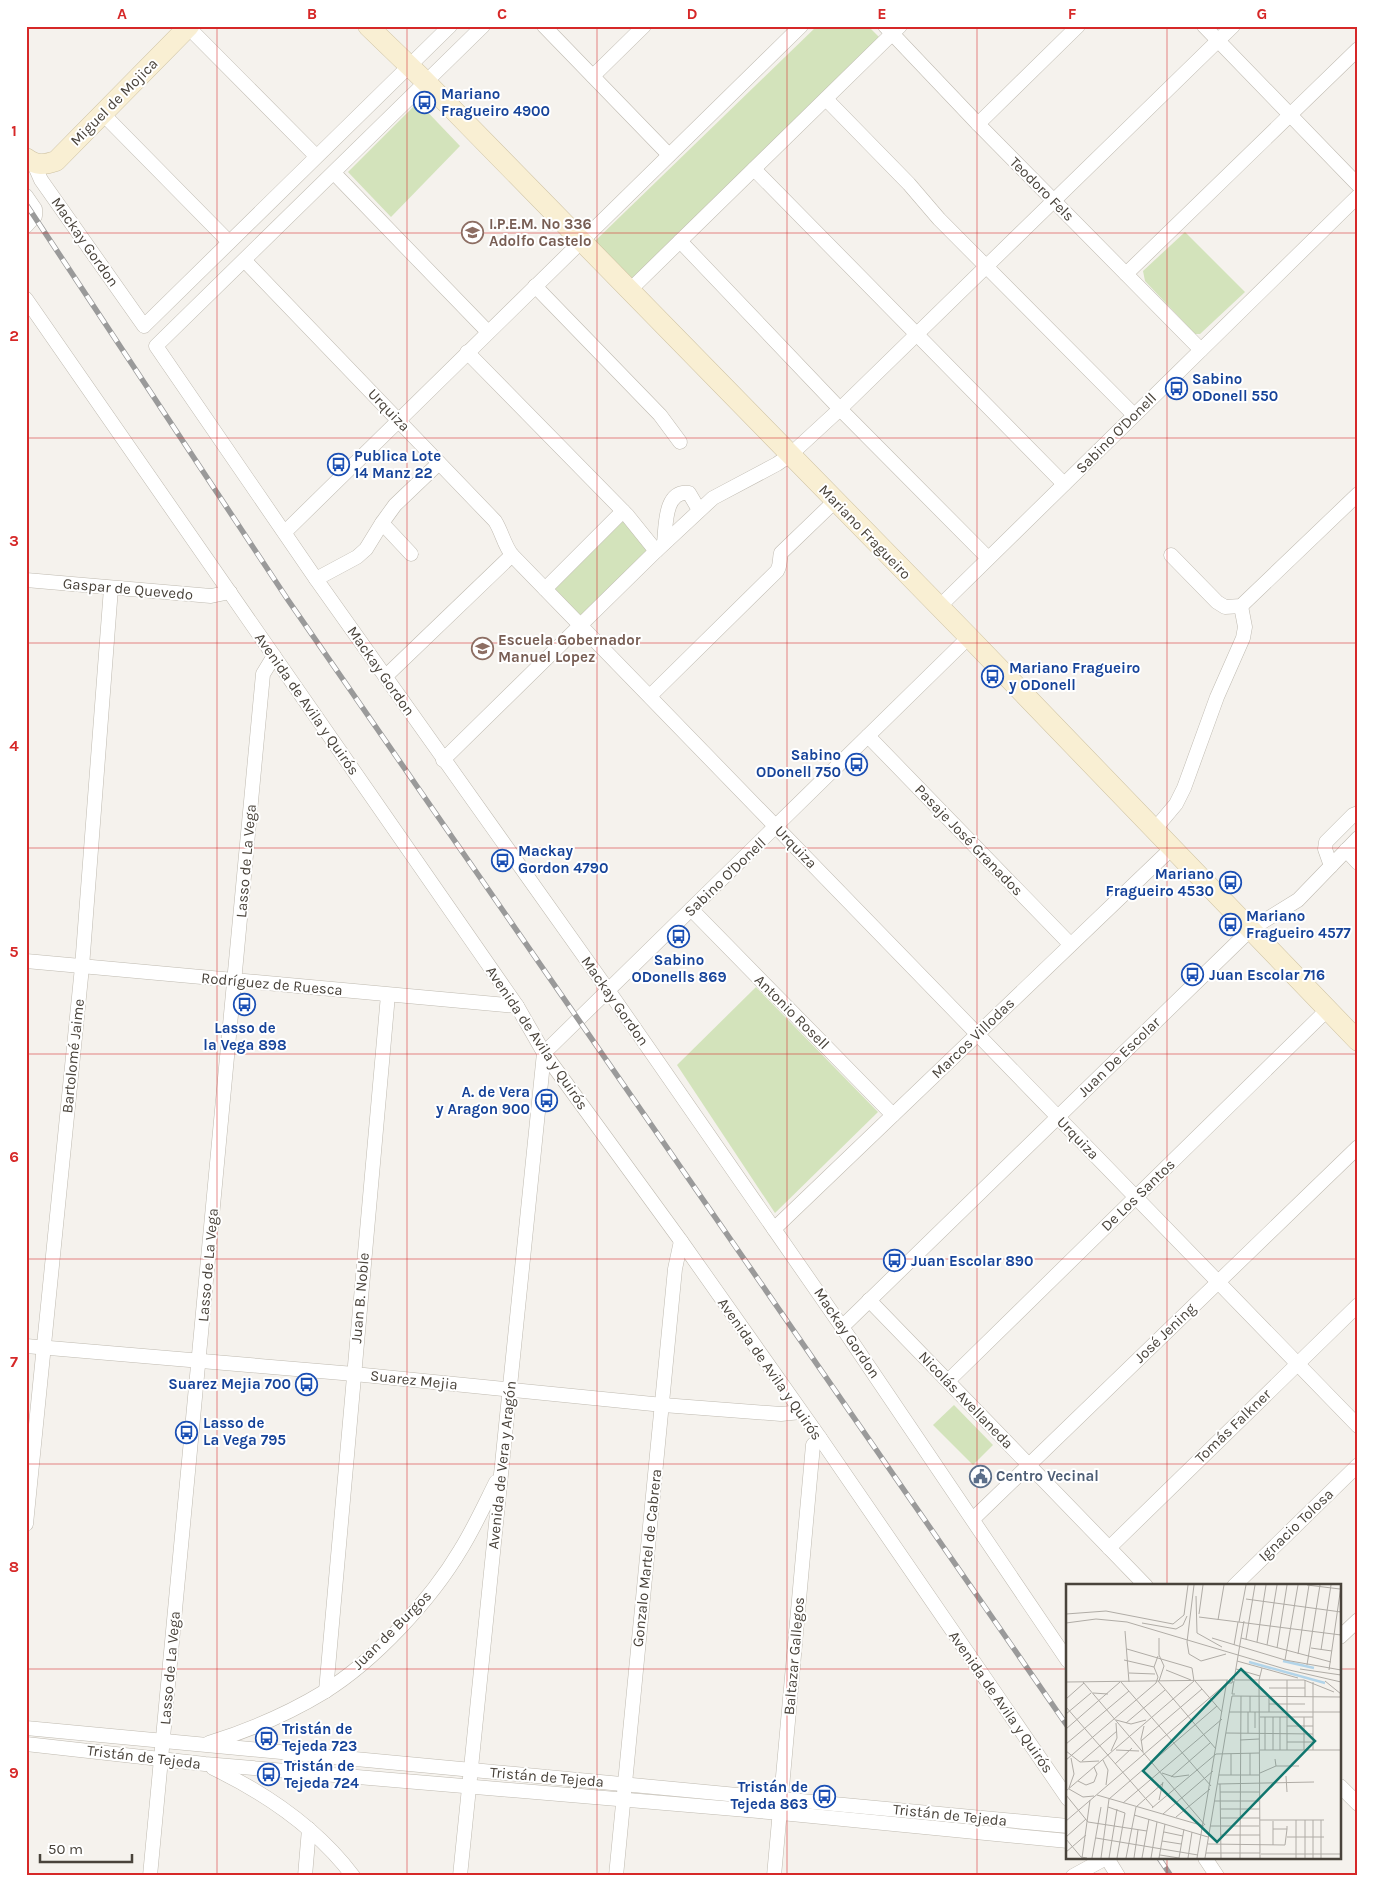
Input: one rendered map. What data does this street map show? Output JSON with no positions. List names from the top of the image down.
{
  "streets": {
    "main road": ["Miguel de Mojica", "Mariano Fragueiro"],
    "street": [
      "Teodoro Fels",
      "Mackay Gordon",
      "Urquiza",
      "Sabino O'Donell",
      "Gaspar de Quevedo",
      "Avenida de Avila y Quirós",
      "Pasaje José Granados",
      "Lasso de La Vega",
      "Rodríguez de Ruesca",
      "Antonio Rosell",
      "Marcos Villodas",
      "Bartolomé Jaime",
      "Juan De Escolar",
      "De Los Santos",
      "Juan B. Noble",
      "José Jening",
      "Suarez Mejia",
      "Nicolás Avellaneda",
      "Tomás Falkner",
      "Avenida de Vera y Aragón",
      "Ignacio Tolosa",
      "Gonzalo Martel de Cabrera",
      "Juan de Burgos",
      "Baltazar Gallegos",
      "Tristán de Tejeda"
    ]
  },
  "crossings": [
    ["Miguel de Mojica", "Mackay Gordon"],
    ["Teodoro Fels", "Sabino O'Donell"],
    ["Mackay Gordon", "Urquiza"],
    ["Mackay Gordon", "Sabino O'Donell"],
    ["Mackay Gordon", "Marcos Villodas"],
    ["Mackay Gordon", "Juan De Escolar"],
    ["Mackay Gordon", "José Jening"],
    ["Urquiza", "Sabino O'Donell"],
    ["Urquiza", "Marcos Villodas"],
    ["Urquiza", "Juan De Escolar"],
    ["Urquiza", "De Los Santos"],
    ["Urquiza", "José Jening"],
    ["Urquiza", "Tomás Falkner"],
    ["Sabino O'Donell", "Mariano Fragueiro"],
    ["Sabino O'Donell", "Avenida de Avila y Quirós"],
    ["Sabino O'Donell", "Pasaje José Granados"],
    ["Sabino O'Donell", "Antonio Rosell"],
    ["Sabino O'Donell", "Avenida de Vera y Aragón"],
    ["Mariano Fragueiro", "Marcos Villodas"],
    ["Mariano Fragueiro", "Juan De Escolar"],
    ["Mariano Fragueiro", "De Los Santos"],
    ["Gaspar de Quevedo", "Avenida de Avila y Quirós"],
    ["Gaspar de Quevedo", "Bartolomé Jaime"],
    ["Avenida de Avila y Quirós", "Lasso de La Vega"],
    ["Avenida de Avila y Quirós", "Rodríguez de Ruesca"],
    ["Avenida de Avila y Quirós", "Suarez Mejia"],
    ["Avenida de Avila y Quirós", "Avenida de Vera y Aragón"],
    ["Avenida de Avila y Quirós", "Gonzalo Martel de Cabrera"],
    ["Avenida de Avila y Quirós", "Baltazar Gallegos"],
    ["Pasaje José Granados", "Marcos Villodas"],
    ["Lasso de La Vega", "Rodríguez de Ruesca"],
    ["Lasso de La Vega", "Suarez Mejia"],
    ["Lasso de La Vega", "Tristán de Tejeda"],
    ["Rodríguez de Ruesca", "Bartolomé Jaime"],
    ["Rodríguez de Ruesca", "Juan B. Noble"],
    ["Antonio Rosell", "Marcos Villodas"],
    ["Bartolomé Jaime", "Suarez Mejia"],
    ["Juan De Escolar", "Nicolás Avellaneda"],
    ["De Los Santos", "Nicolás Avellaneda"],
    ["Juan B. Noble", "Suarez Mejia"],
    ["Juan B. Noble", "Juan de Burgos"],
    ["José Jening", "Nicolás Avellaneda"],
    ["Suarez Mejia", "Avenida de Vera y Aragón"],
    ["Suarez Mejia", "Gonzalo Martel de Cabrera"],
    ["Nicolás Avellaneda", "Tomás Falkner"],
    ["Avenida de Vera y Aragón", "Juan de Burgos"],
    ["Avenida de Vera y Aragón", "Tristán de Tejeda"],
    ["Gonzalo Martel de Cabrera", "Tristán de Tejeda"],
    ["Juan de Burgos", "Tristán de Tejeda"],
    ["Baltazar Gallegos", "Tristán de Tejeda"]
  ],
  "places": {
    "bus stop": [
      "Mariano Fragueiro 4900",
      "Sabino ODonell 550",
      "Publica Lote 14 Manz 22",
      "Mariano Fragueiro y ODonell",
      "Sabino ODonell 750",
      "Mackay Gordon 4790",
      "Mariano Fragueiro 4530",
      "Mariano Fragueiro 4577",
      "Sabino ODonells 869",
      "Juan Escolar 716",
      "Lasso de la Vega 898",
      "A. de Vera y Aragon 900",
      "Juan Escolar 890",
      "Suarez Mejia 700",
      "Lasso de La Vega 795",
      "Tristán de Tejeda 723",
      "Tristán de Tejeda 724",
      "Tristán de Tejeda 863"
    ],
    "school or university": ["I.P.E.M. No 336 Adolfo Castelo", "Escuela Gobernador Manuel Lopez"],
    "public building": ["Centro Vecinal"]
  },
  "scale_bar": "50 m",
  "grid": {
    "columns": [
      "A",
      "B",
      "C",
      "D",
      "E",
      "F",
      "G"
    ],
    "rows": [
      "1",
      "2",
      "3",
      "4",
      "5",
      "6",
      "7",
      "8",
      "9"
    ]
  }
}
